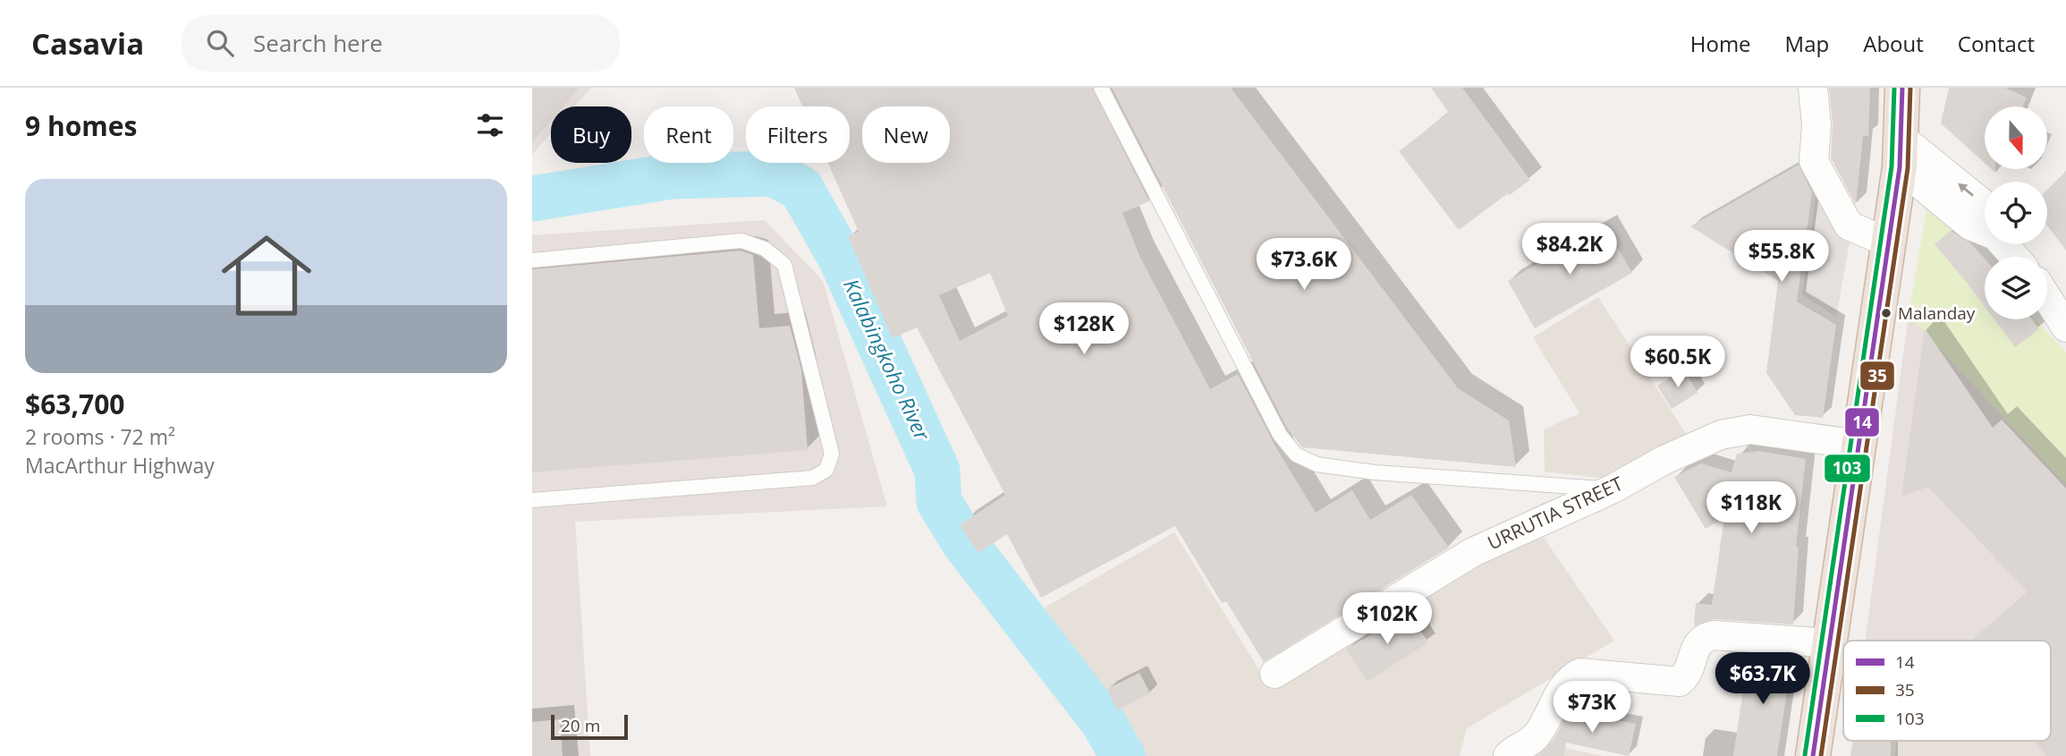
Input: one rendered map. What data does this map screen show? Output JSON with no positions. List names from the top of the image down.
{
  "streets": {
    "street": ["URRUTIA STREET"]
  },
  "water": ["Kalabingkoho River"],
  "places": ["Malanday"],
  "lines": ["transit line 14", "transit line 35", "transit line 103"],
  "legend": ["14", "35", "103"],
  "scale_bar": "20 m",
  "north": "bottom",
  "page": {
    "header": "Casavia",
    "search": "Search here",
    "nav": [
      "Home",
      "Map",
      "About",
      "Contact"
    ],
    "heading": "9 homes",
    "chip": [
      "Buy",
      "Rent",
      "Filters",
      "New"
    ],
    "list": [
      {
        "name": "$63,700",
        "note": "2 rooms · 72 m² · MacArthur Highway"
      }
    ],
    "price": [
      "$84.2K",
      "$55.8K",
      "$73.6K",
      "$128K",
      "$60.5K",
      "$118K",
      "$102K",
      "$63.7K",
      "$73K"
    ],
    "scale": "20 m"
  }
}
